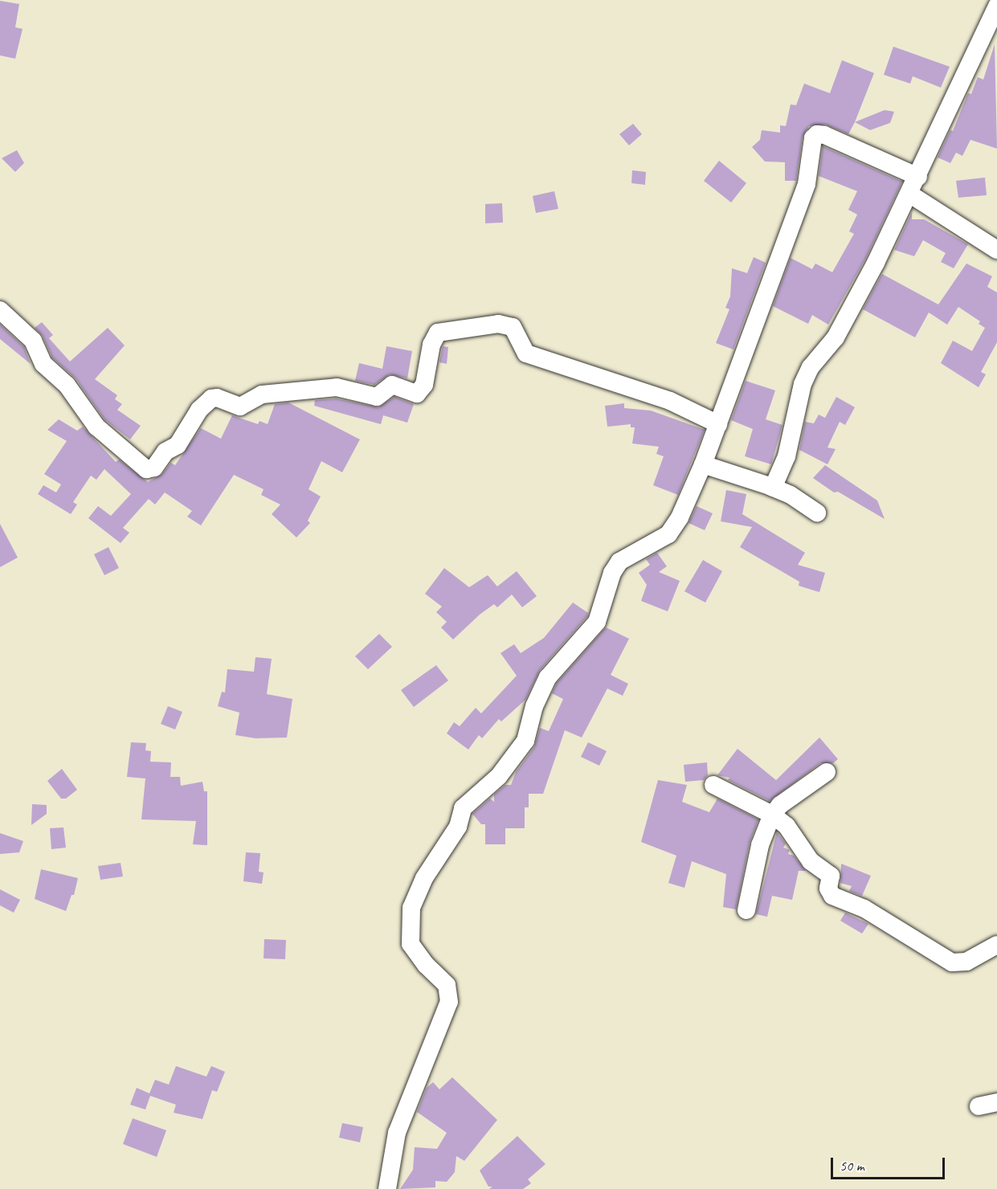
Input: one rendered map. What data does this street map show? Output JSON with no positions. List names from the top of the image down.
{
  "scale_bar": "50 m"
}
